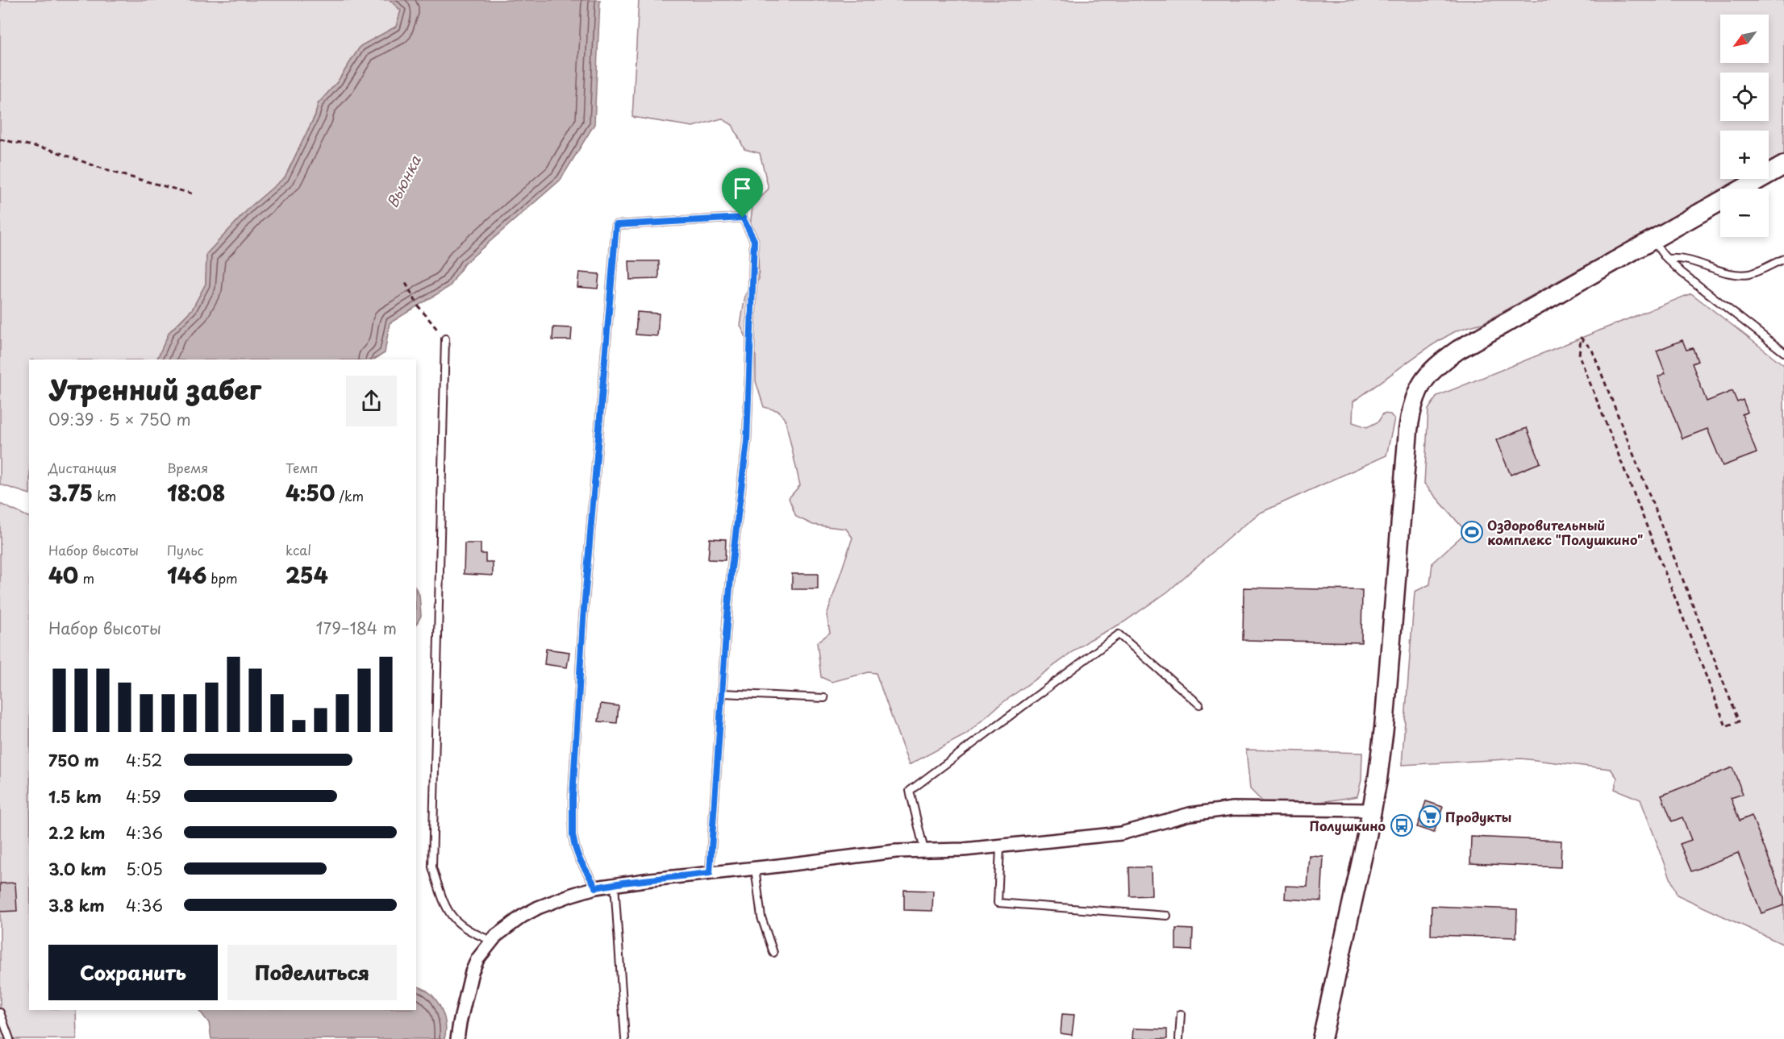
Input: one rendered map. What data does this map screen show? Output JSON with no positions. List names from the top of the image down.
{
  "water": ["Вьюнка"],
  "places": {
    "sports": ["Оздоровительный комплекс \"Полушкино\""],
    "supermarket": ["Продукты"],
    "bus stop": ["Полушкино"]
  },
  "north": "bottom left",
  "page": {
    "map_buttons": ["+", "−"],
    "heading": ["Утренний забег", "09:39 · 5 × 750 m"],
    "stats": [
      ["Дистанция", "3.75 km"],
      ["Время", "18:08"],
      ["Темп", "4:50 /km"],
      ["Набор высоты", "40 m"],
      ["Пульс", "146 bpm"],
      ["kcal", "254"]
    ],
    "chart": ["Набор высоты", "179–184 m"],
    "list": [
      {
        "name": "750 m",
        "note": "4:52"
      },
      {
        "name": "1.5 km",
        "note": "4:59"
      },
      {
        "name": "2.2 km",
        "note": "4:36"
      },
      {
        "name": "3.0 km",
        "note": "5:05"
      },
      {
        "name": "3.8 km",
        "note": "4:36"
      }
    ],
    "buttons": ["Сохранить", "Поделиться"]
  }
}
